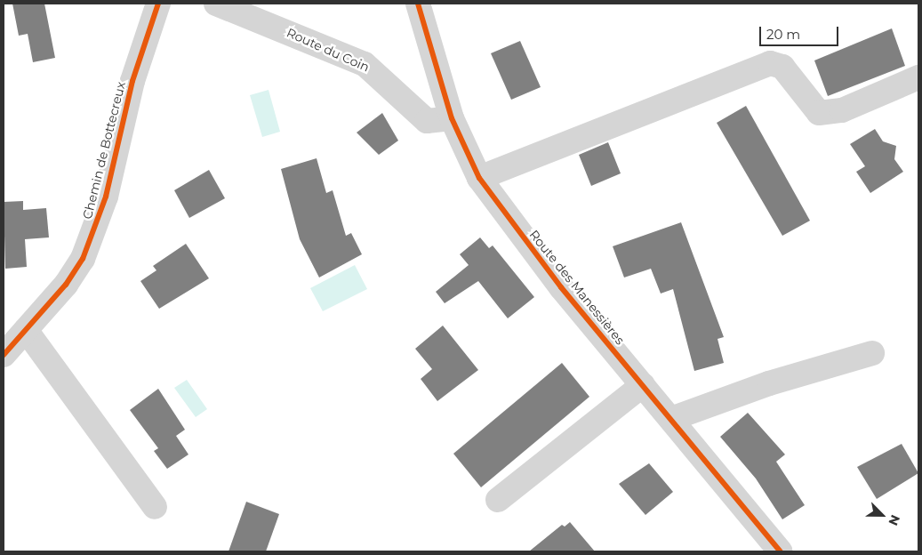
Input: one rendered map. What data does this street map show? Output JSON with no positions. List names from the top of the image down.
{
  "streets": {
    "street": ["Route du Coin", "Chemin de Bottecreux", "Route des Manessières"]
  },
  "crossings": [
    ["Route du Coin", "Route des Manessières"]
  ],
  "scale_bar": "20 m",
  "north": "bottom right"
}
